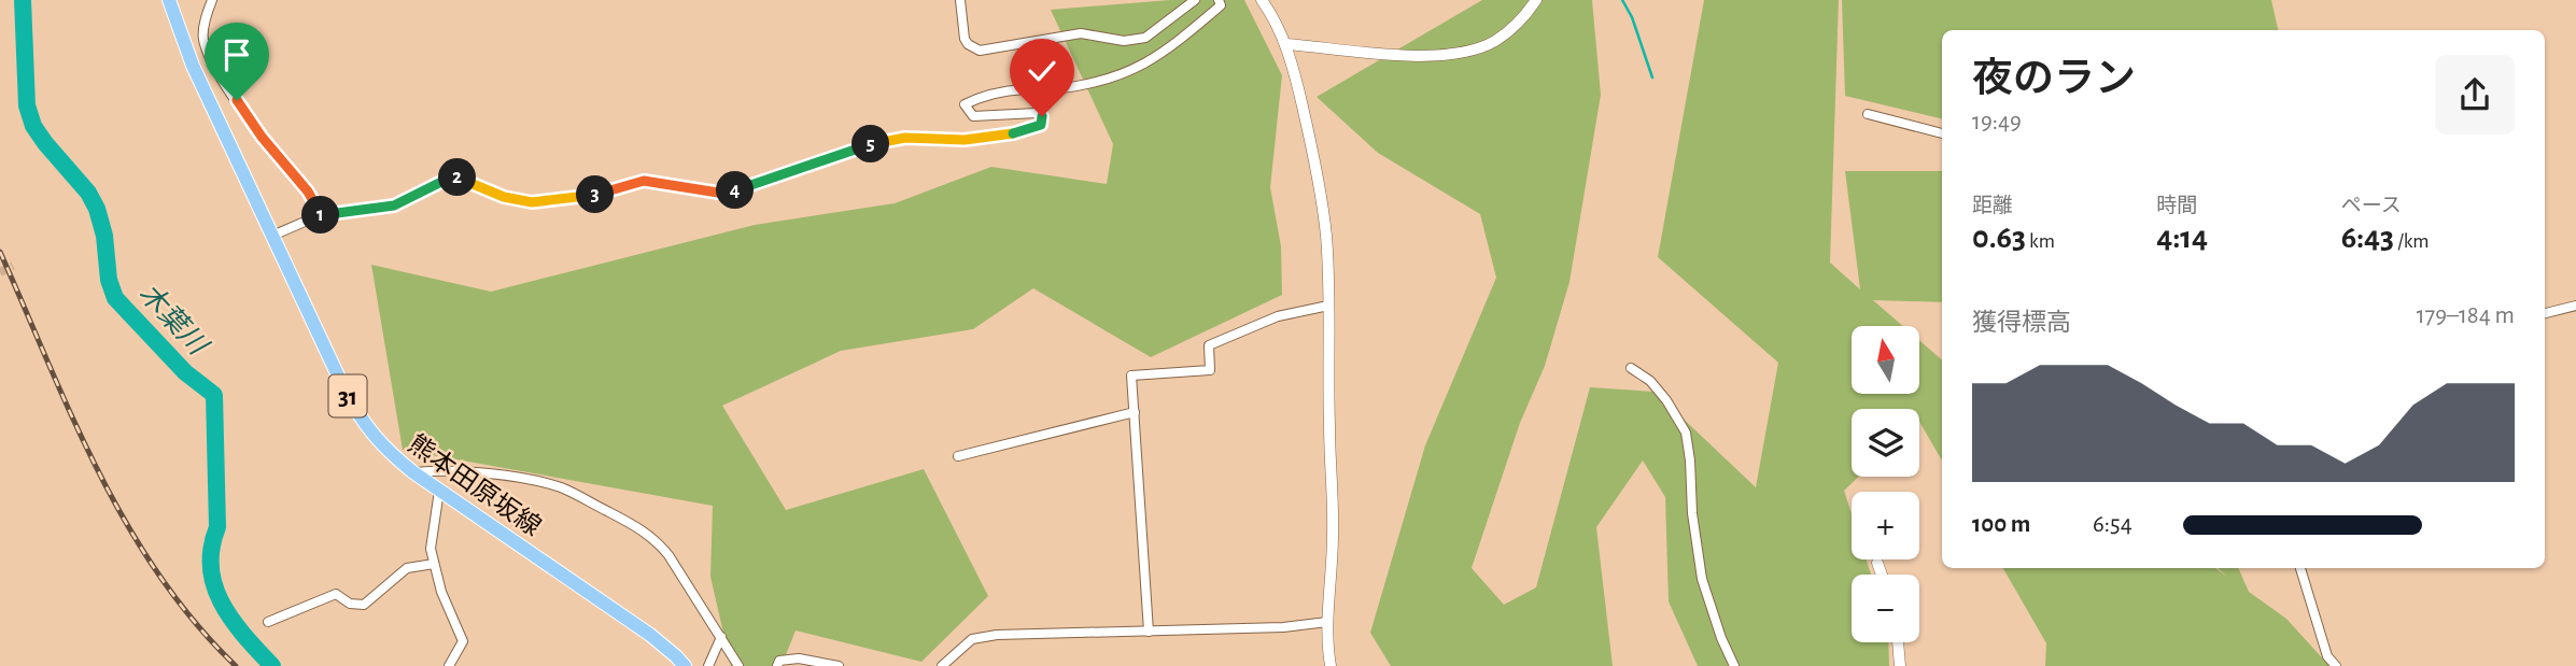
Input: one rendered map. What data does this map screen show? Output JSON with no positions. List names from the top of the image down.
{
  "streets": {
    "main road": ["31", "熊本田原坂線"]
  },
  "water": ["木葉川"],
  "north": "top",
  "page": {
    "heading": ["夜のラン", "19:49"],
    "pins": [
      "5",
      "2",
      "4",
      "3",
      "1"
    ],
    "stats": [
      ["距離", "0.63 km"],
      ["時間", "4:14"],
      ["ペース", "6:43 /km"]
    ],
    "chart": ["獲得標高", "179–184 m"],
    "map_buttons": ["+", "−"],
    "list": [
      {
        "name": "100 m",
        "note": "6:54"
      }
    ]
  }
}
